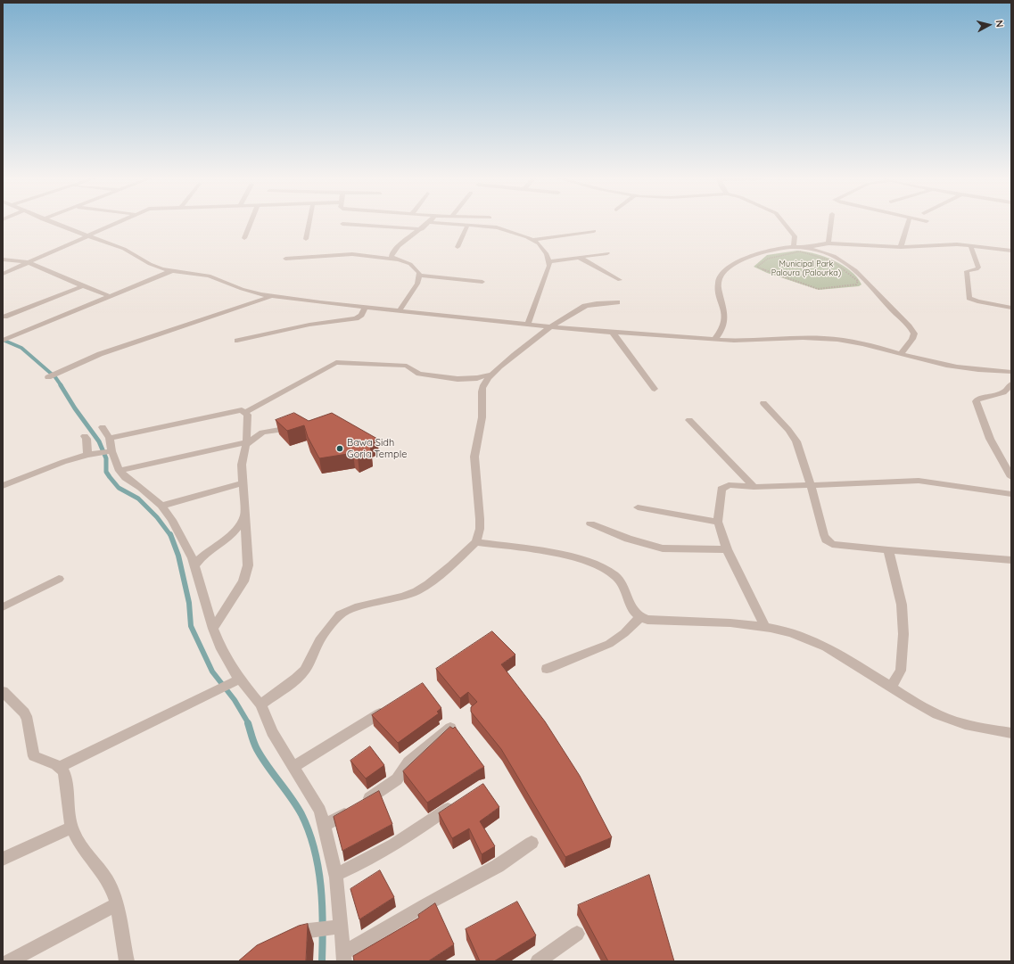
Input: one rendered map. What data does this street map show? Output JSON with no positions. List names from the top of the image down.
{
  "parks": ["Municipal Park Paloura (Palourka)"],
  "places": ["Bawa Sidh Goria Temple"],
  "north": "right"
}
